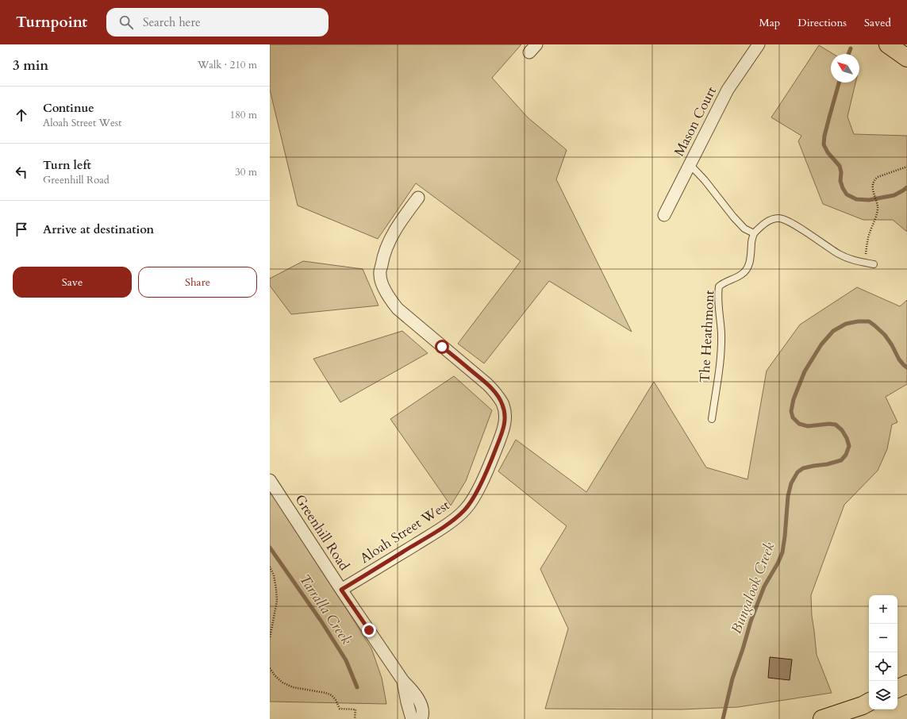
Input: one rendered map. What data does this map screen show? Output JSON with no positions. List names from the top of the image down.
{
  "streets": {
    "street": ["Mason Court", "Aloah Street West", "Greenhill Road"],
    "lane": ["The Heathmont"]
  },
  "crossings": [
    ["Aloah Street West", "Greenhill Road"]
  ],
  "water": ["Bungalook Creek", "Tarralla Creek"],
  "north": "top left",
  "page": {
    "header": "Turnpoint",
    "search": "Search here",
    "nav": ["Map", "Directions", "Saved"],
    "heading": ["3 min", "Walk · 210 m"],
    "list": [
      ["Continue", "Aloah Street West", "180 m"],
      ["Turn left", "Greenhill Road", "30 m"],
      "Arrive at destination"
    ],
    "buttons": ["Save", "Share"],
    "map_buttons": ["+", "−"]
  }
}
